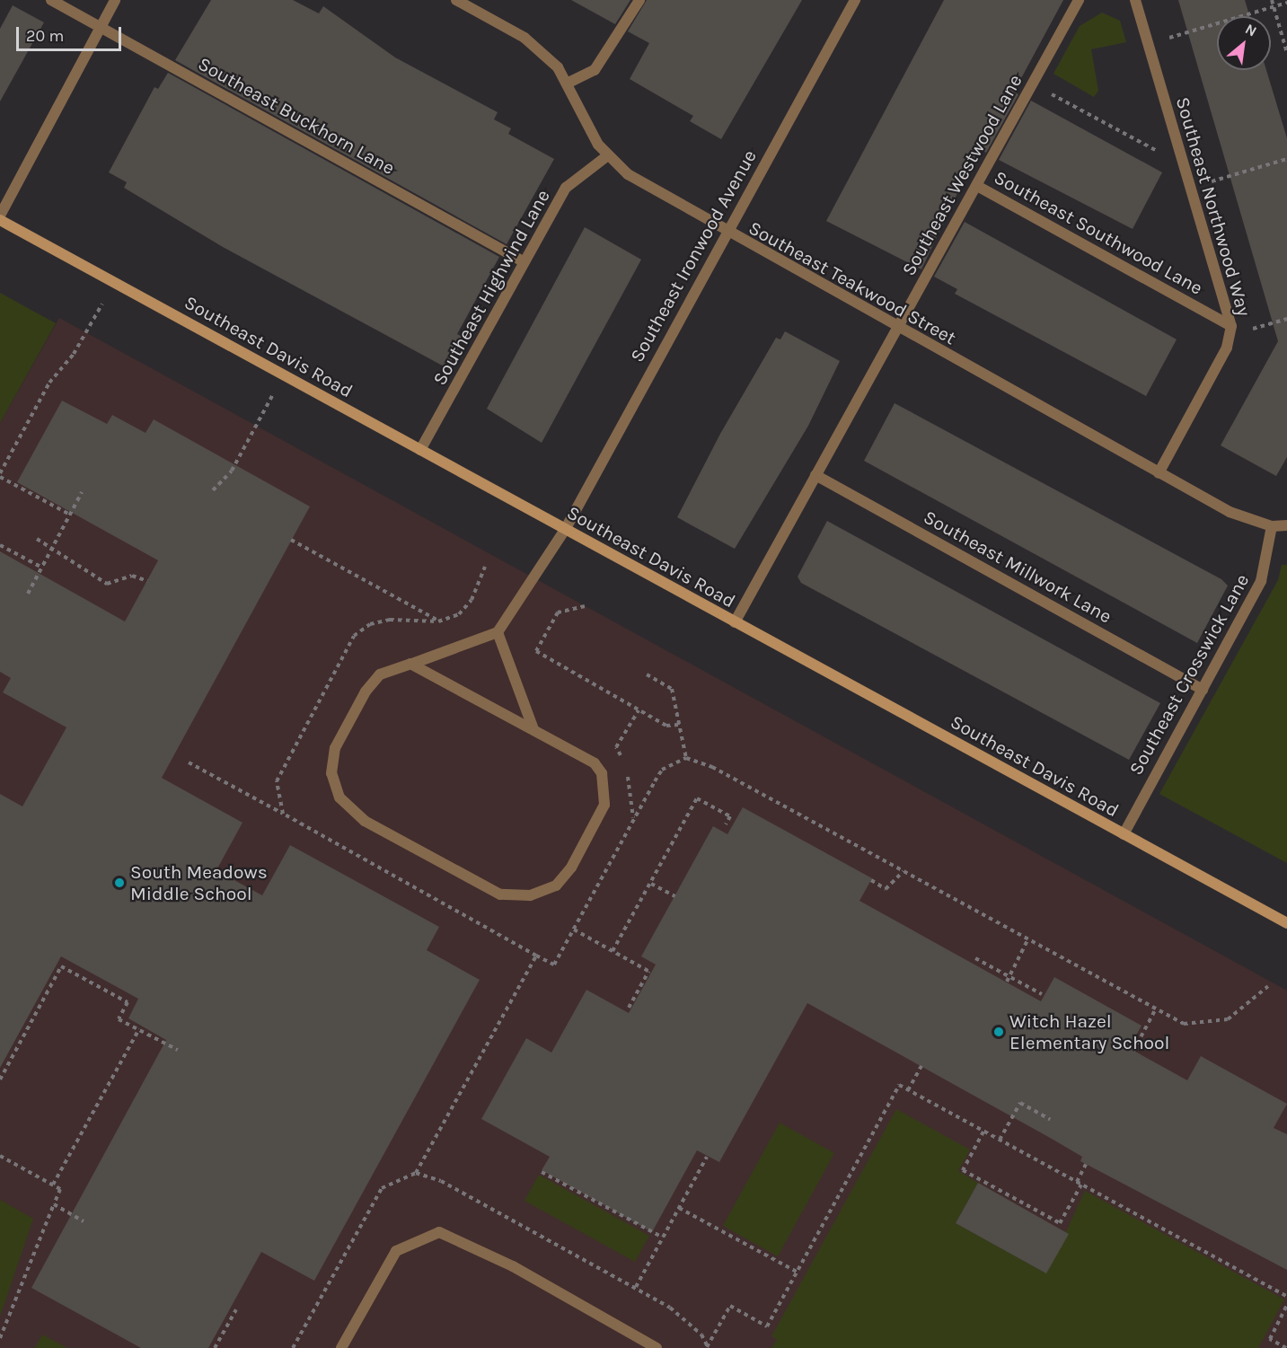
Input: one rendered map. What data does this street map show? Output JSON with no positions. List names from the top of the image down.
{
  "streets": {
    "street": [
      "Southeast Buckhorn Lane",
      "Southeast Westwood Lane",
      "Southeast Northwood Way",
      "Southeast Southwood Lane",
      "Southeast Ironwood Avenue",
      "Southeast Teakwood Street",
      "Southeast Highwind Lane",
      "Southeast Davis Road",
      "Southeast Millwork Lane",
      "Southeast Crosswick Lane"
    ]
  },
  "crossings": [
    ["Southeast Buckhorn Lane", "Southeast Highwind Lane"],
    ["Southeast Westwood Lane", "Southeast Southwood Lane"],
    ["Southeast Westwood Lane", "Southeast Teakwood Street"],
    ["Southeast Westwood Lane", "Southeast Davis Road"],
    ["Southeast Westwood Lane", "Southeast Millwork Lane"],
    ["Southeast Northwood Way", "Southeast Southwood Lane"],
    ["Southeast Northwood Way", "Southeast Teakwood Street"],
    ["Southeast Ironwood Avenue", "Southeast Teakwood Street"],
    ["Southeast Ironwood Avenue", "Southeast Davis Road"],
    ["Southeast Teakwood Street", "Southeast Highwind Lane"],
    ["Southeast Teakwood Street", "Southeast Crosswick Lane"],
    ["Southeast Highwind Lane", "Southeast Davis Road"],
    ["Southeast Davis Road", "Southeast Crosswick Lane"],
    ["Southeast Millwork Lane", "Southeast Crosswick Lane"]
  ],
  "places": ["South Meadows Middle School", "Witch Hazel Elementary School"],
  "scale_bar": "20 m",
  "north": "top right"
}
